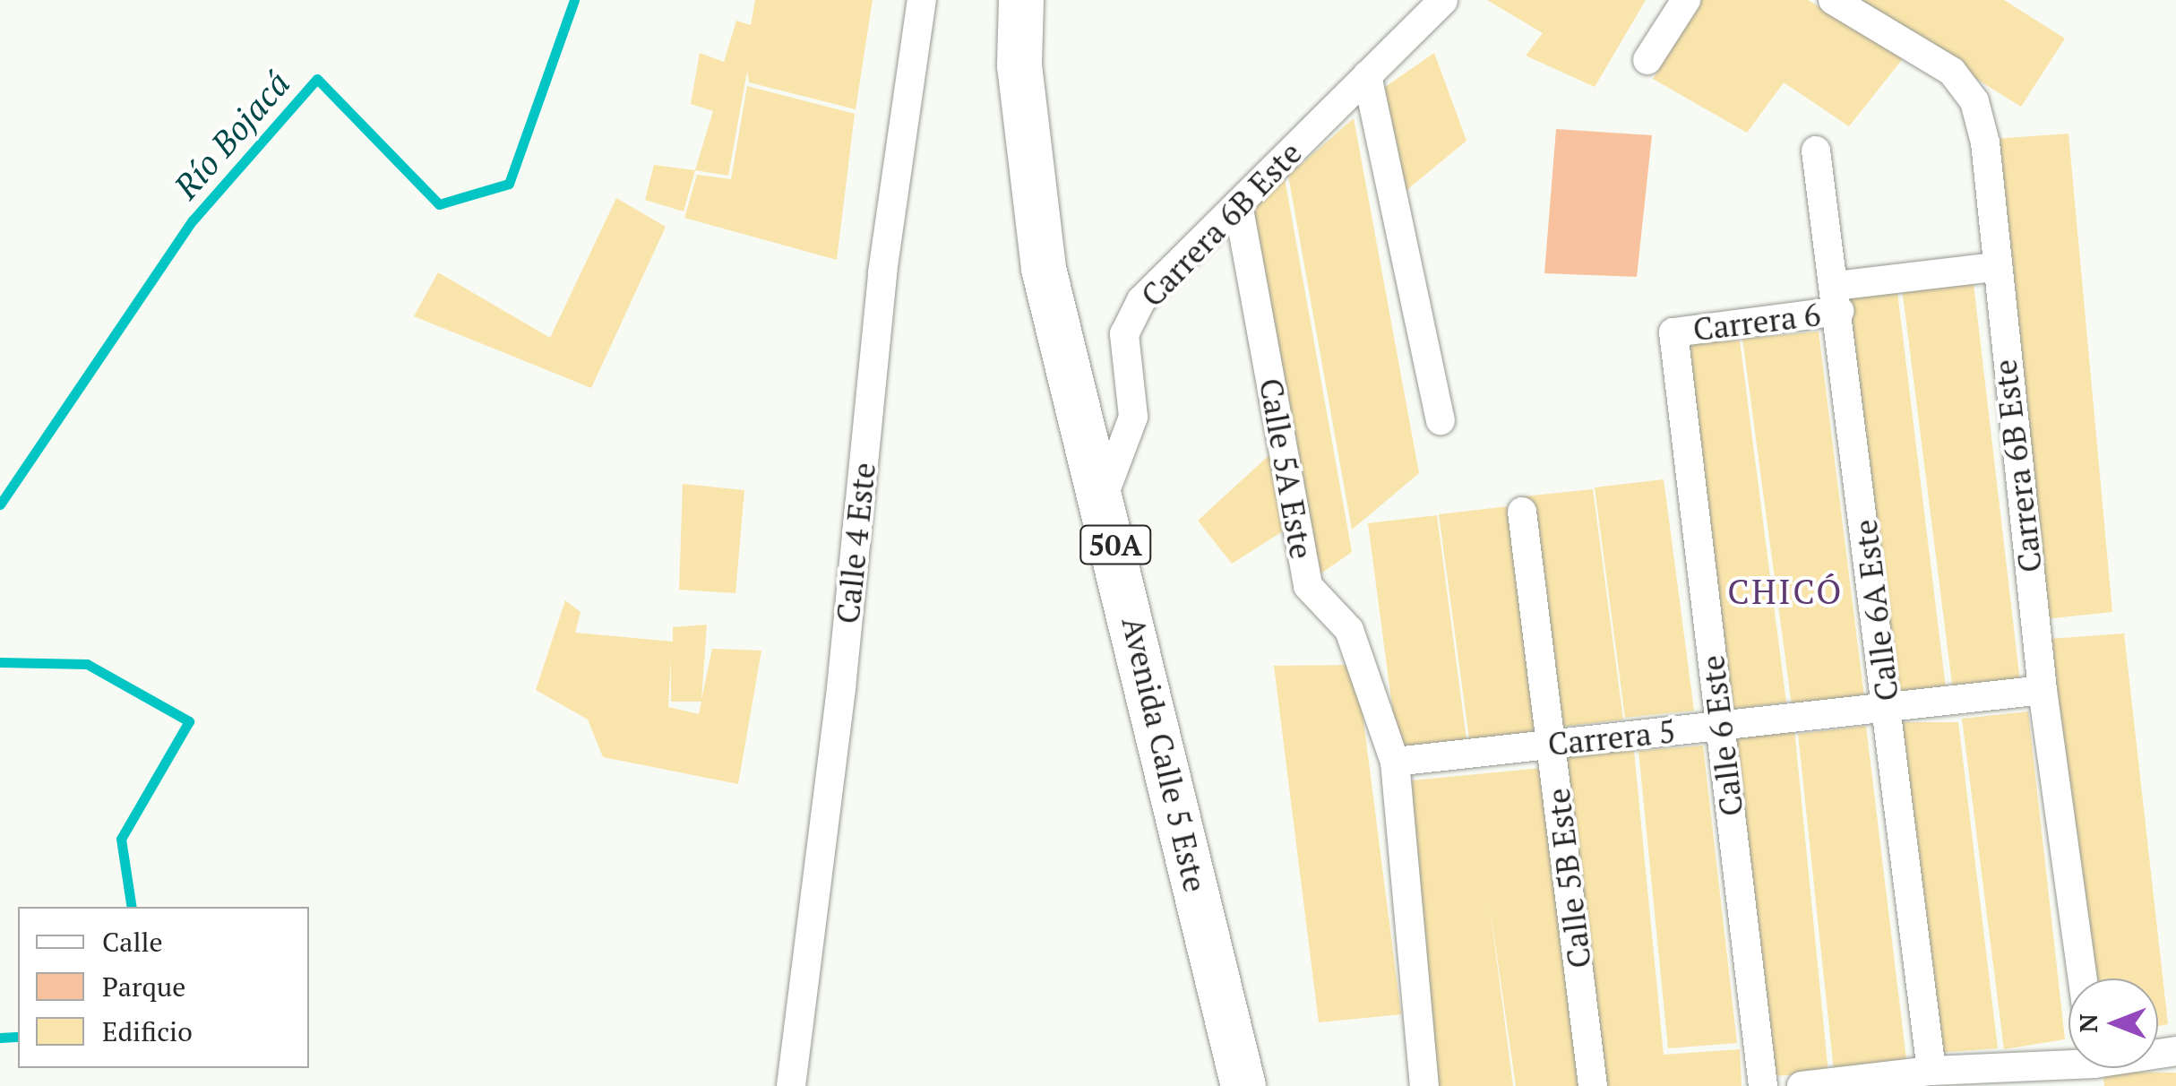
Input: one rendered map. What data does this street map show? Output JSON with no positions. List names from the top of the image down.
{
  "streets": {
    "main road": ["50A", "Avenida Calle 5 Este"],
    "street": [
      "Carrera 6B Este",
      "Carrera 6",
      "Calle 5A Este",
      "Calle 4 Este",
      "Calle 6A Este",
      "Calle 6 Este",
      "Carrera 5",
      "Calle 5B Este"
    ]
  },
  "crossings": [
    ["Carrera 6B Este", "Carrera 6"],
    ["Carrera 6B Este", "Calle 5A Este"],
    ["Carrera 6B Este", "Carrera 5"],
    ["Carrera 6B Este", "Avenida Calle 5 Este"],
    ["Carrera 6", "Calle 6A Este"],
    ["Carrera 6", "Calle 6 Este"],
    ["Calle 5A Este", "Carrera 5"],
    ["Calle 6A Este", "Carrera 5"],
    ["Calle 6 Este", "Carrera 5"],
    ["Carrera 5", "Calle 5B Este"]
  ],
  "districts": ["CHICÓ"],
  "water": ["Río Bojacá"],
  "legend": ["Calle", "Parque", "Edificio"],
  "north": "left"
}
